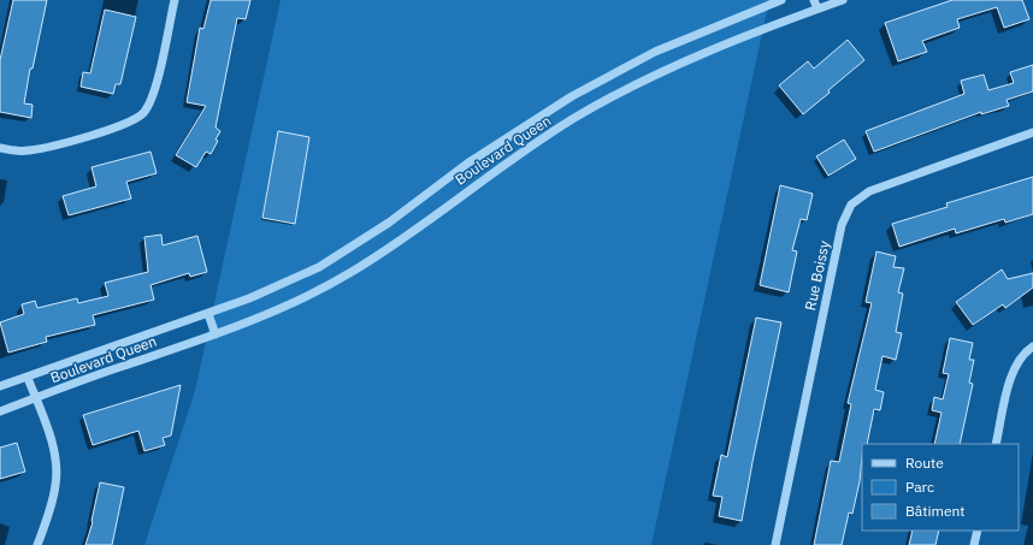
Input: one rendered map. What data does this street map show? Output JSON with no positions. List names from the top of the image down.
{
  "streets": {
    "street": ["Boulevard Queen", "Rue Boissy"]
  },
  "legend": ["Route", "Parc", "Bâtiment"]
}
